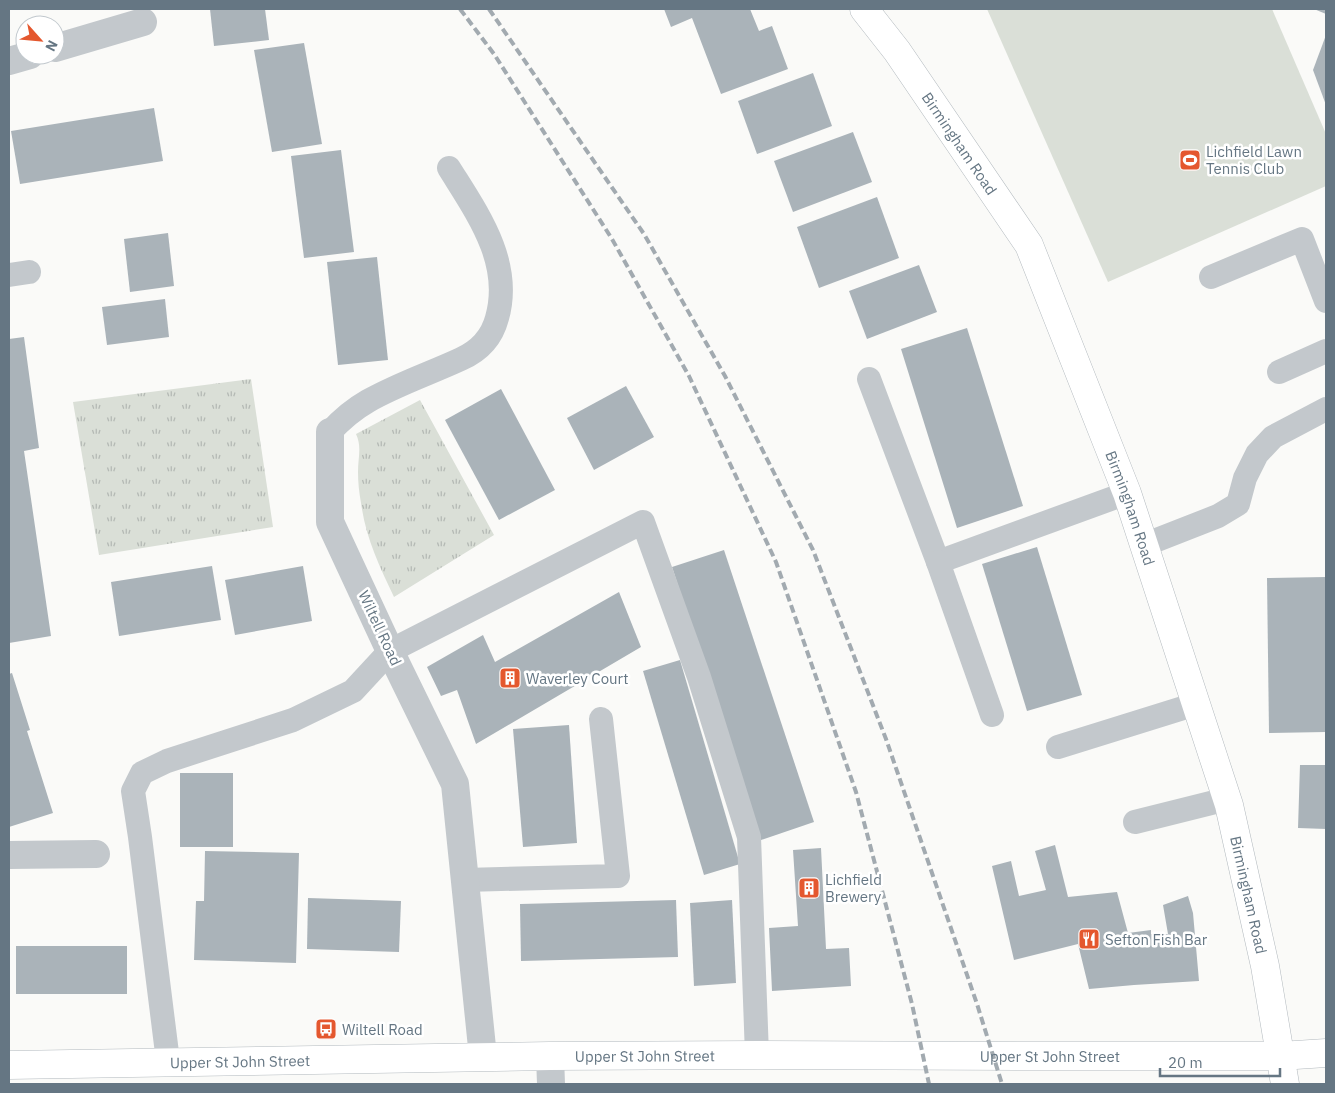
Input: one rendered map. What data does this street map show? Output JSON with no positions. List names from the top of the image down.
{
  "streets": {
    "street": ["Birmingham Road", "Wiltell Road", "Upper St John Street"]
  },
  "crossings": [
    ["Birmingham Road", "Upper St John Street"],
    ["Wiltell Road", "Upper St John Street"]
  ],
  "places": {
    "sports": ["Lichfield Lawn Tennis Club"],
    "building": ["Waverley Court", "Lichfield Brewery"],
    "restaurant": ["Sefton Fish Bar"],
    "bus stop": ["Wiltell Road"]
  },
  "scale_bar": "20 m",
  "north": "bottom right"
}
